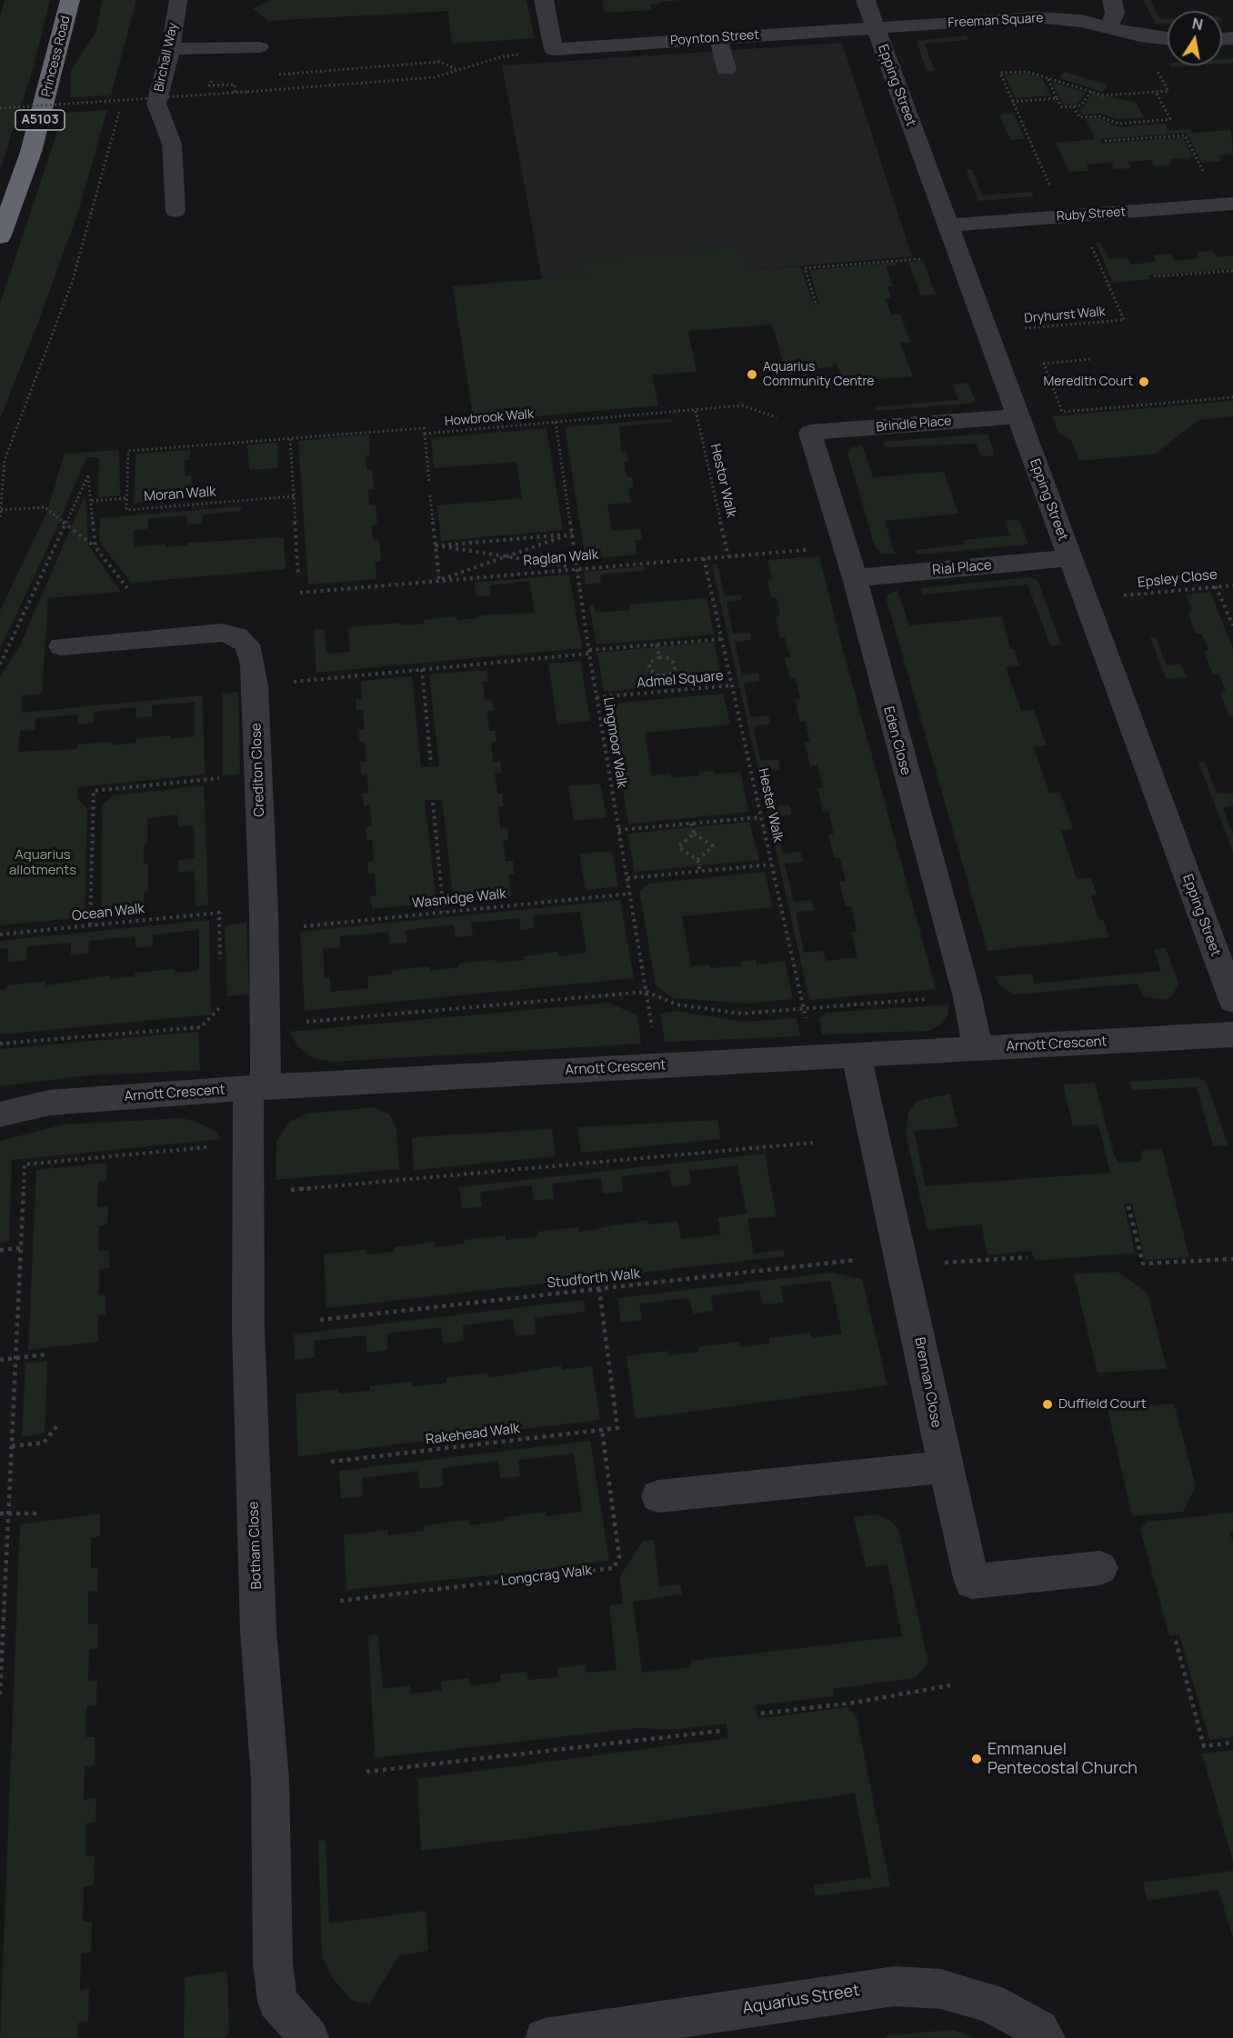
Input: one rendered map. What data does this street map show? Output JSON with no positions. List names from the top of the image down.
{
  "streets": {
    "highway": ["Princess Road", "A5103"],
    "street": [
      "Freeman Square",
      "Poynton Street",
      "Epping Street",
      "Ruby Street",
      "Brindle Place",
      "Rial Place",
      "Eden Close",
      "Crediton Close",
      "Arnott Crescent",
      "Brennan Close",
      "Botham Close",
      "Aquarius Street"
    ],
    "lane": ["Birchall Way"],
    "path": [
      "Dryhurst Walk",
      "Howbrook Walk",
      "Hestor Walk",
      "Moran Walk",
      "Raglan Walk",
      "Epsley Close",
      "Admel Square",
      "Lingmoor Walk",
      "Hester Walk",
      "Wasnidge Walk",
      "Ocean Walk",
      "Studforth Walk",
      "Rakehead Walk",
      "Longcrag Walk"
    ]
  },
  "crossings": [
    ["Freeman Square", "Poynton Street"],
    ["Freeman Square", "Epping Street"],
    ["Poynton Street", "Epping Street"],
    ["Epping Street", "Ruby Street"],
    ["Epping Street", "Brindle Place"],
    ["Epping Street", "Rial Place"],
    ["Howbrook Walk", "Hestor Walk"],
    ["Howbrook Walk", "Moran Walk"],
    ["Howbrook Walk", "Lingmoor Walk"],
    ["Brindle Place", "Eden Close"],
    ["Hestor Walk", "Raglan Walk"],
    ["Raglan Walk", "Lingmoor Walk"],
    ["Raglan Walk", "Hester Walk"],
    ["Rial Place", "Eden Close"],
    ["Admel Square", "Lingmoor Walk"],
    ["Admel Square", "Hester Walk"],
    ["Eden Close", "Arnott Crescent"],
    ["Lingmoor Walk", "Wasnidge Walk"],
    ["Lingmoor Walk", "Arnott Crescent"],
    ["Crediton Close", "Arnott Crescent"],
    ["Crediton Close", "Botham Close"],
    ["Hester Walk", "Arnott Crescent"],
    ["Arnott Crescent", "Brennan Close"],
    ["Arnott Crescent", "Botham Close"],
    ["Studforth Walk", "Rakehead Walk"],
    ["Rakehead Walk", "Longcrag Walk"]
  ],
  "parks": ["Aquarius allotments"],
  "places": [
    "Aquarius Community Centre",
    "Meredith Court",
    "Duffield Court",
    "Emmanuel Pentecostal Church"
  ],
  "north": "top"
}
